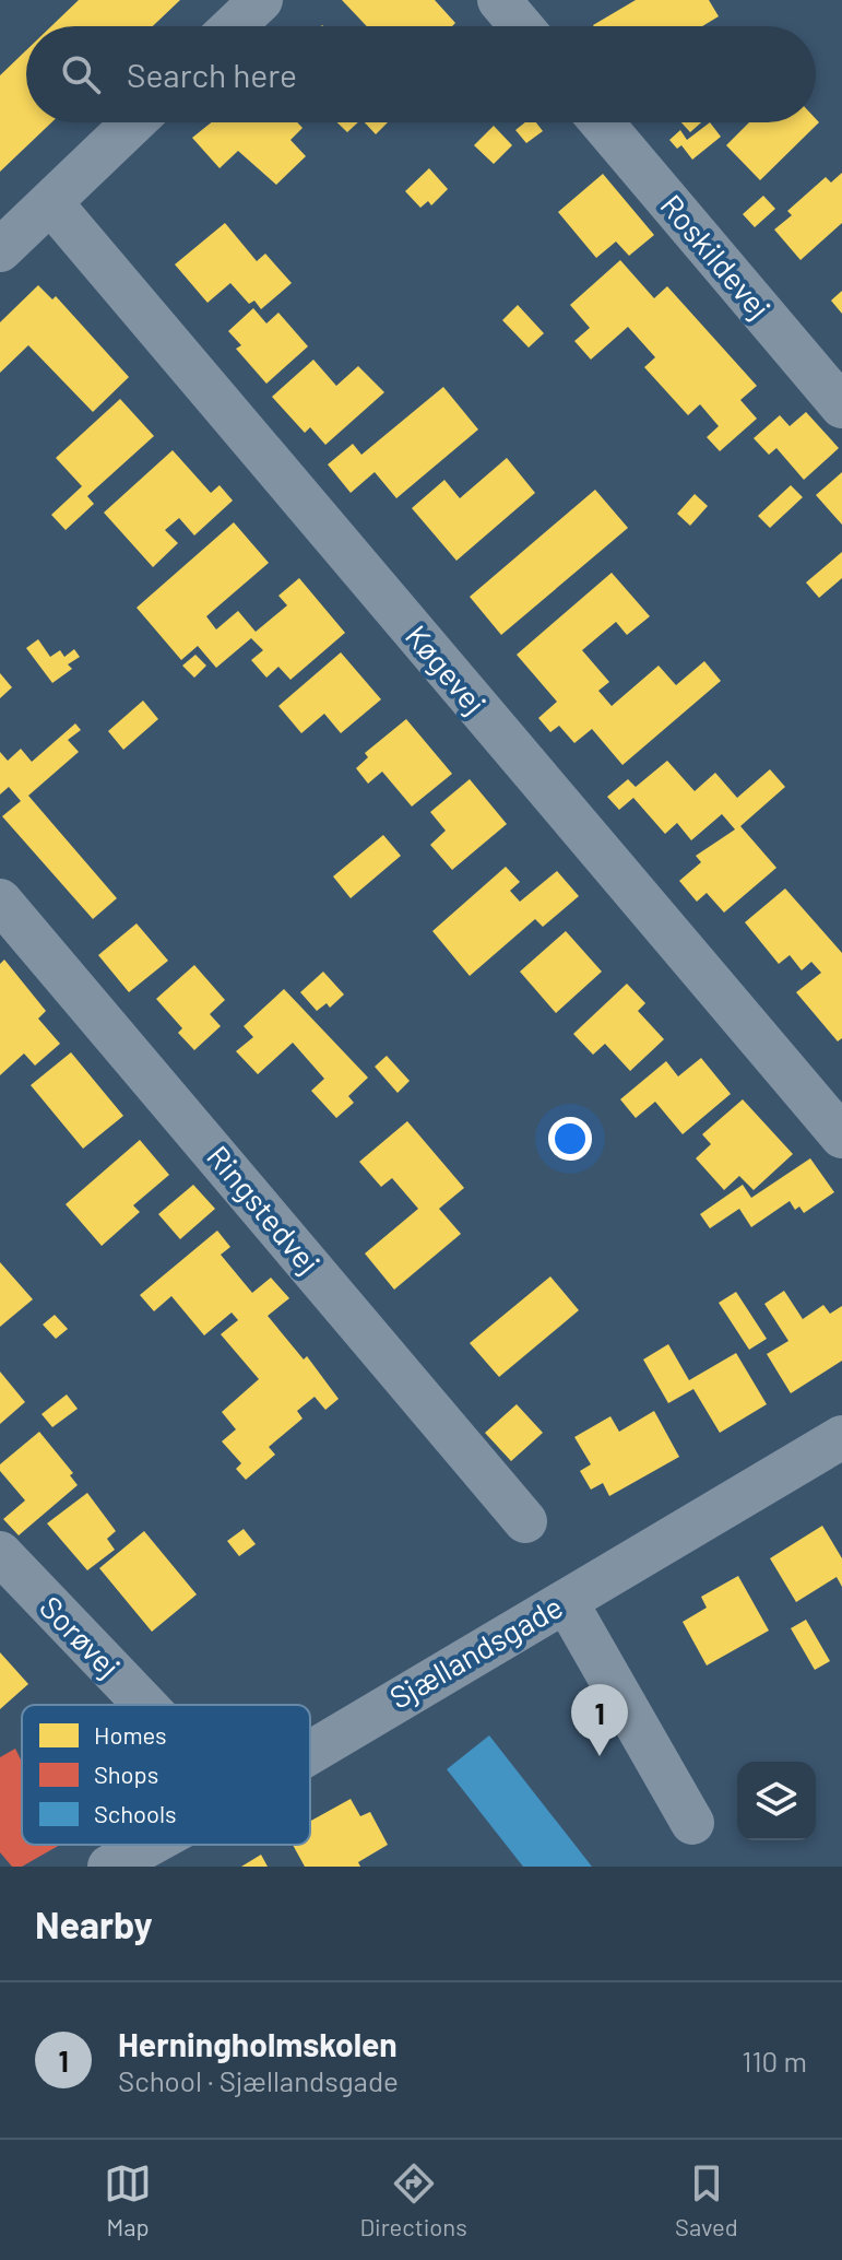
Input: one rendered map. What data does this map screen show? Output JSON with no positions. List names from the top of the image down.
{
  "streets": {
    "street": [
      "Roskildevej",
      "Køgevej",
      "Ringstedvej",
      "Sorøvej",
      "Sjællandsgade"
    ]
  },
  "legend": ["Homes", "Shops", "Schools"],
  "page": {
    "search": "Search here",
    "pins": "1",
    "heading": "Nearby",
    "list": [
      {
        "mark": "1",
        "name": "Herningholmskolen",
        "note": "School · Sjællandsgade",
        "value": "110 m"
      }
    ],
    "nav": ["Map", "Directions", "Saved"]
  }
}
